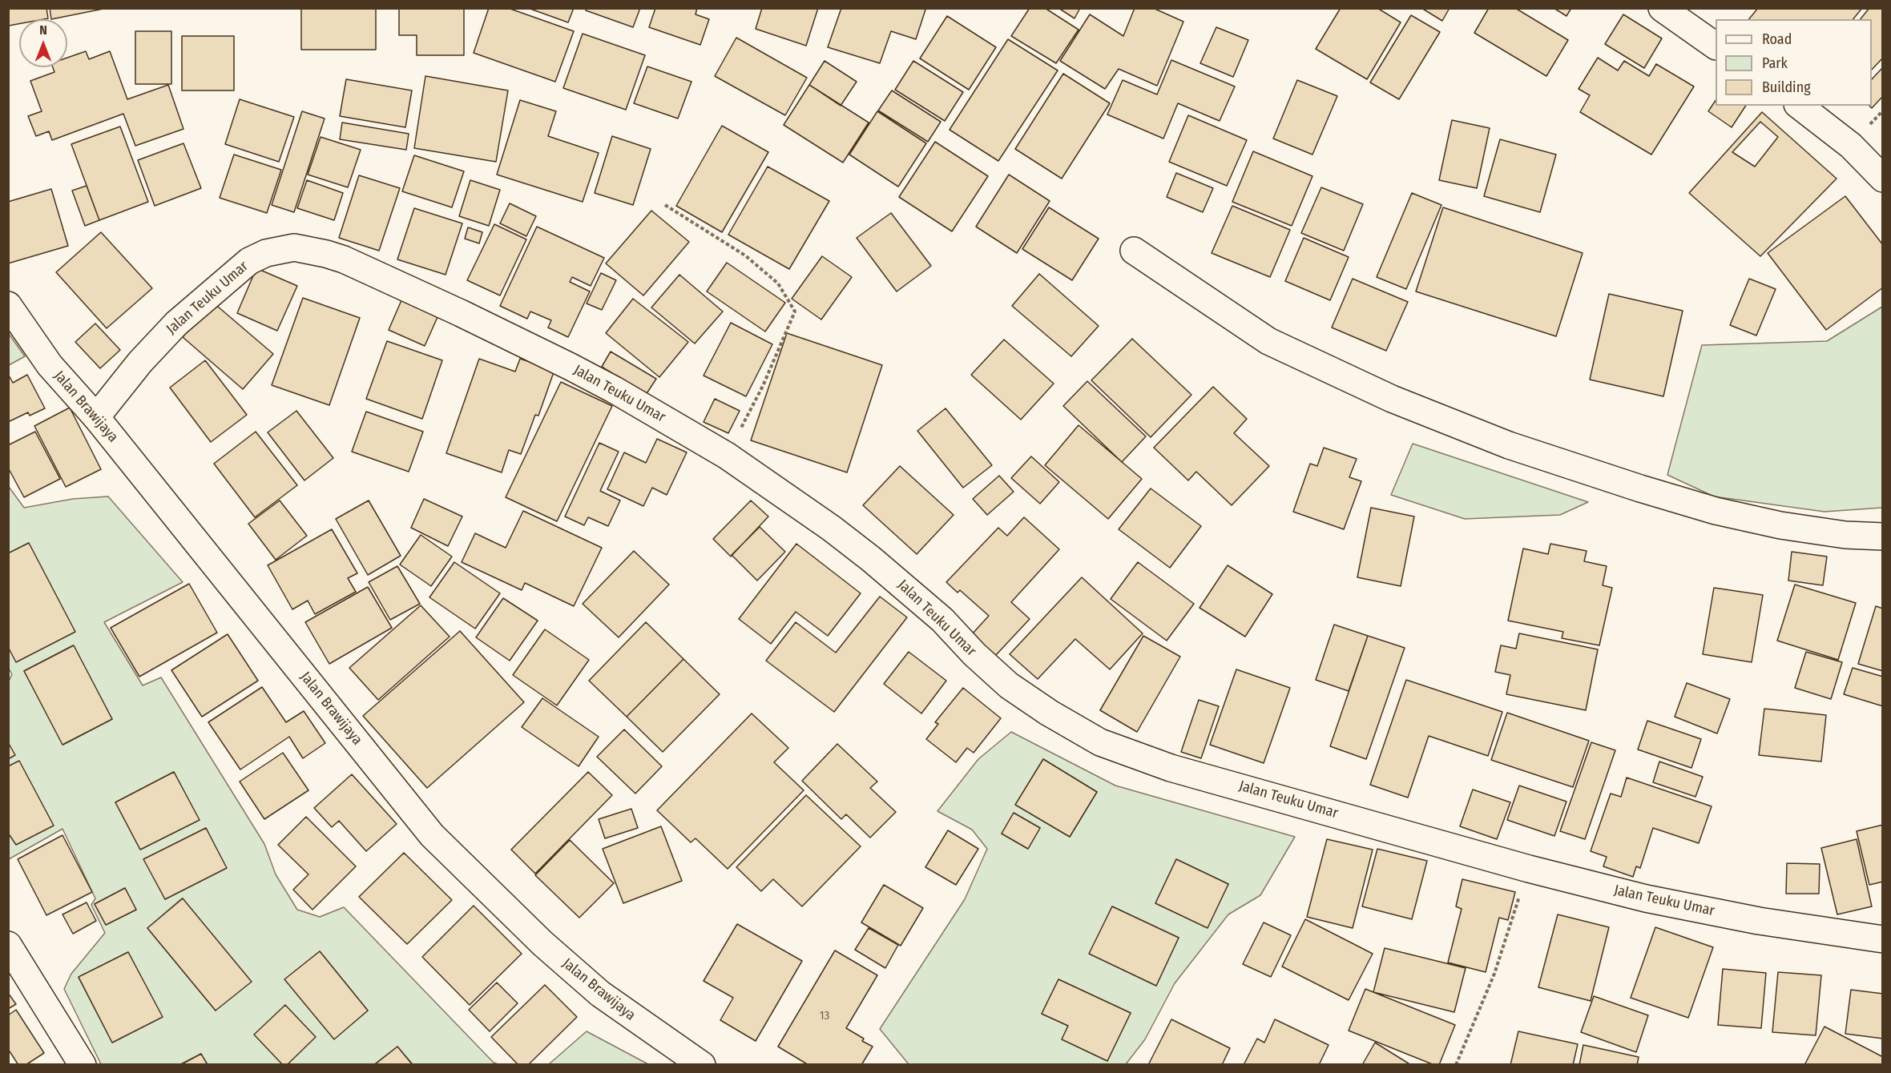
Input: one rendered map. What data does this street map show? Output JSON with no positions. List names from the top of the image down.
{
  "streets": {
    "street": ["Jalan Teuku Umar", "Jalan Brawijaya"]
  },
  "crossings": [
    ["Jalan Teuku Umar", "Jalan Brawijaya"]
  ],
  "house_numbers": ["13"],
  "legend": ["Road", "Park", "Building"],
  "north": "top"
}
